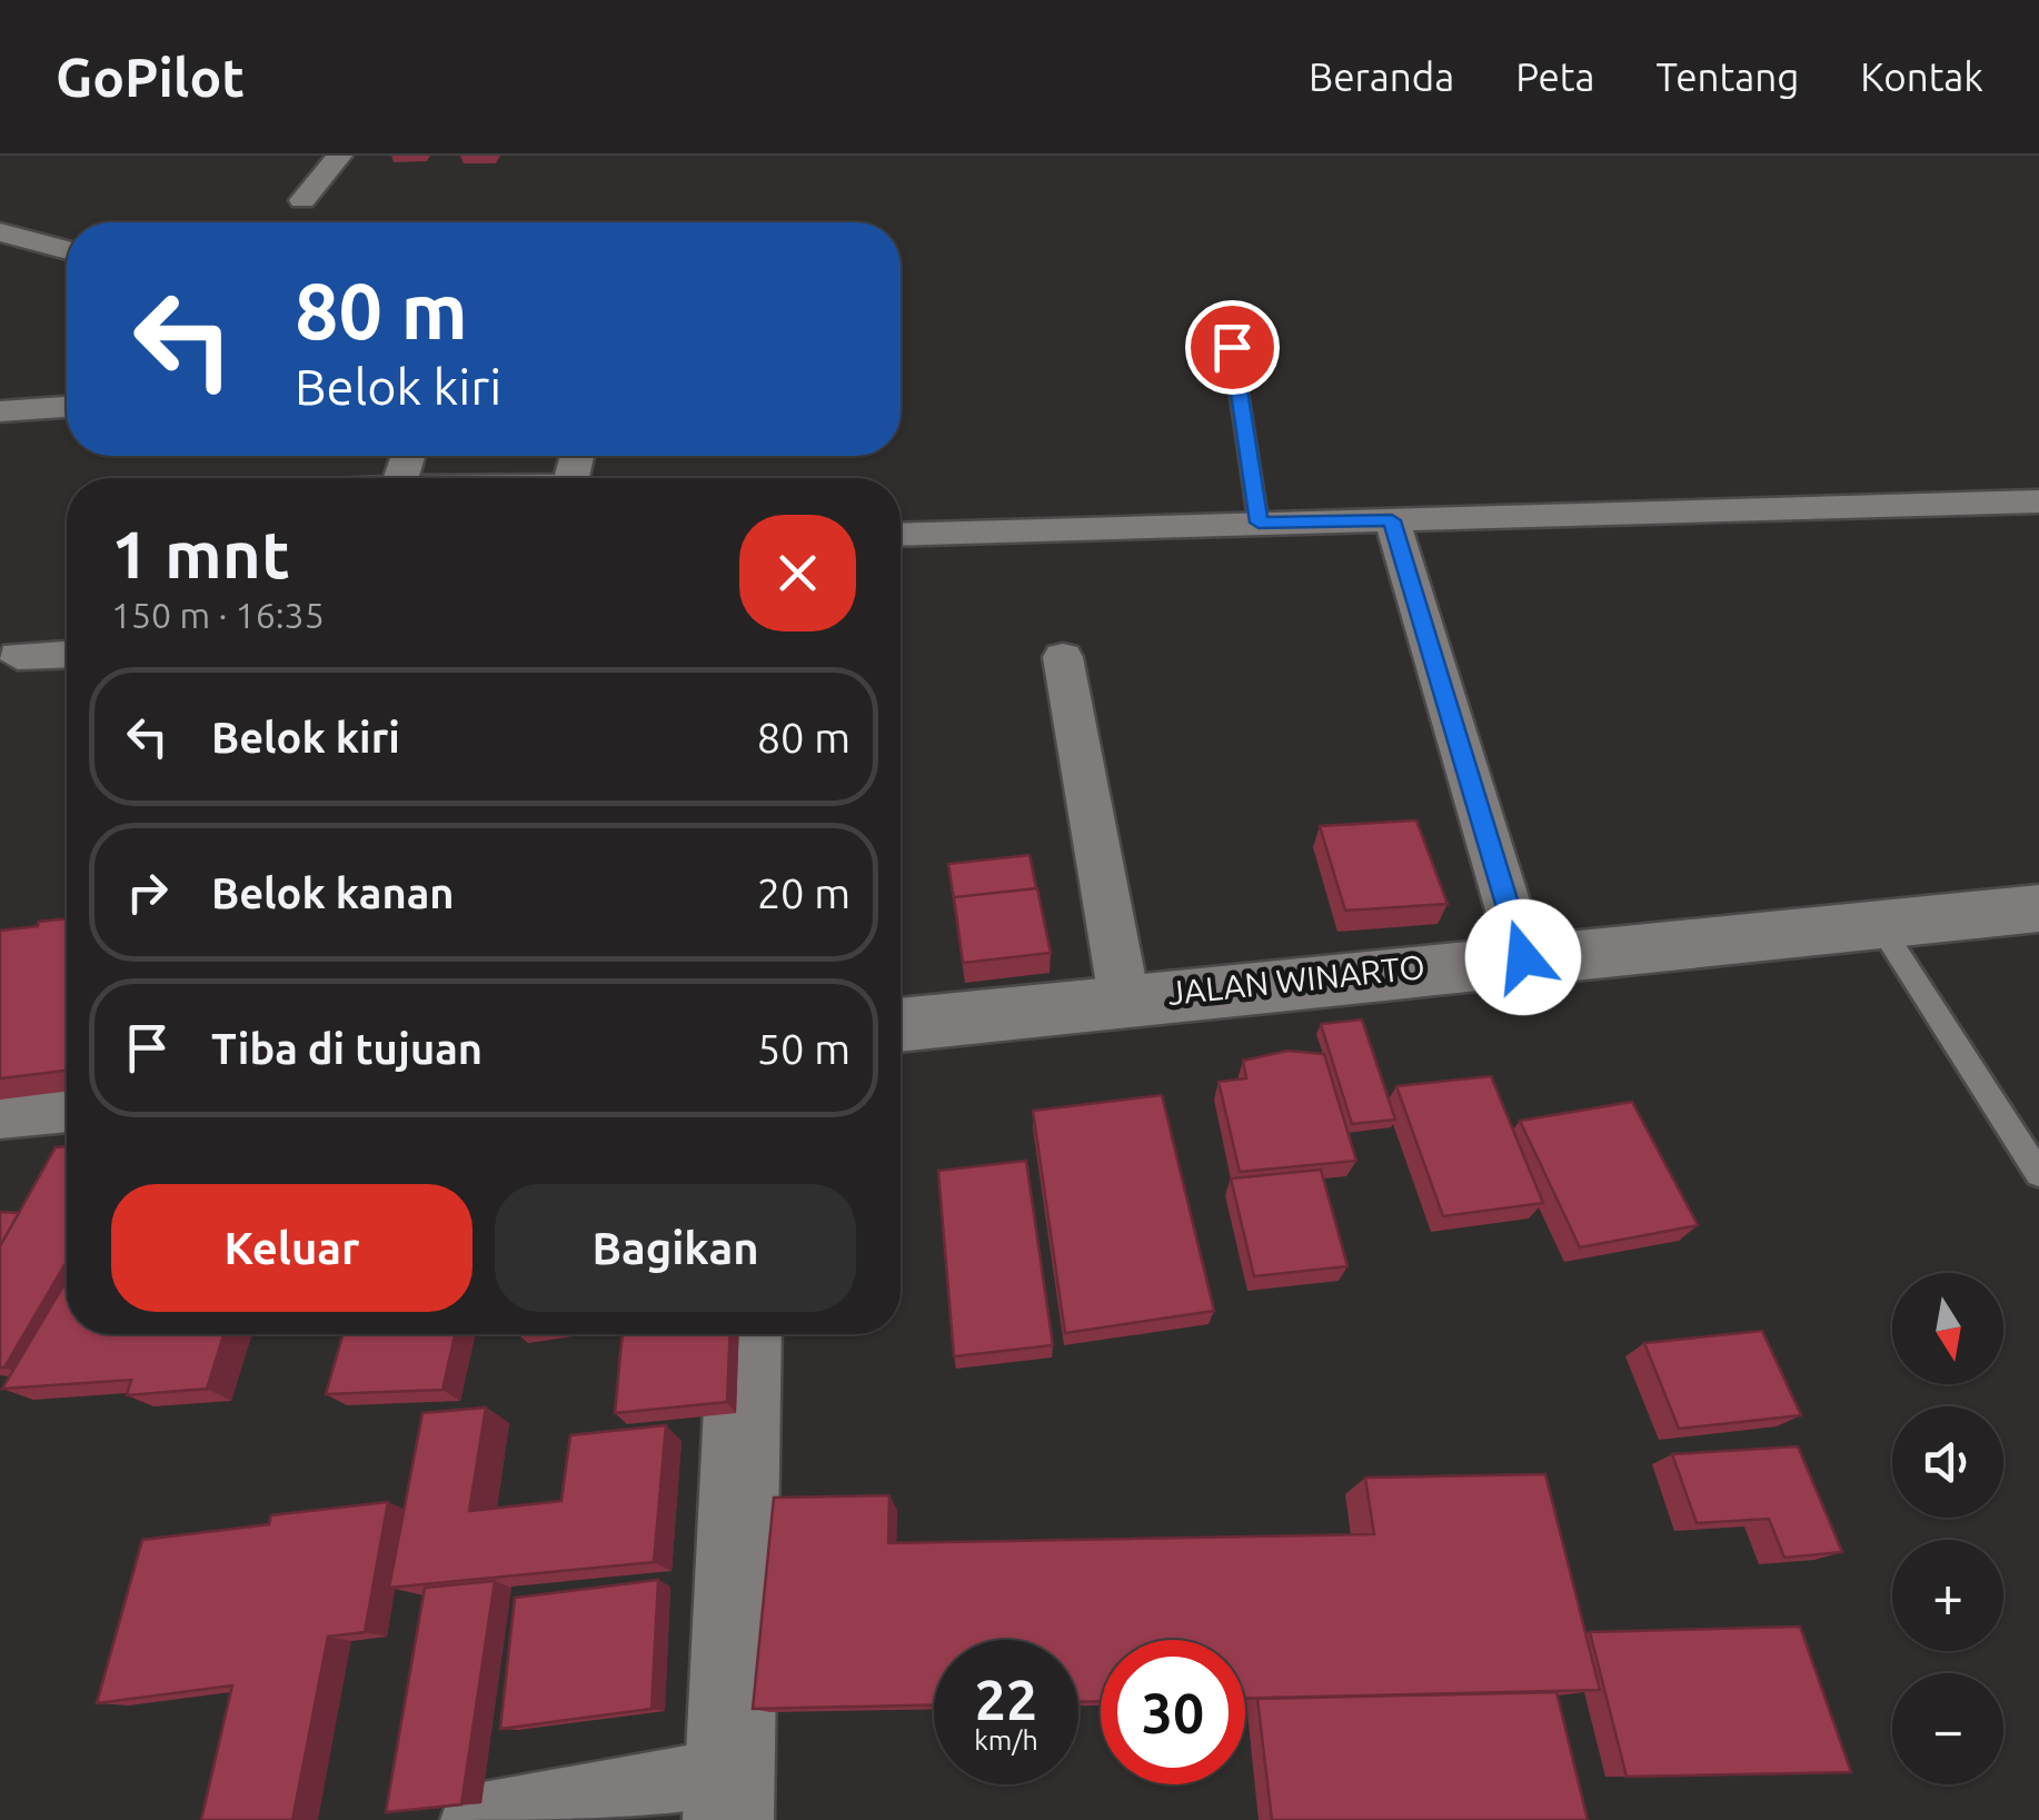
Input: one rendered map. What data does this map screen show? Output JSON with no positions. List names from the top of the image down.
{
  "streets": {
    "street": ["JALAN WINARTO"]
  },
  "north": "bottom",
  "page": {
    "header": "GoPilot",
    "nav": [
      "Beranda",
      "Peta",
      "Tentang",
      "Kontak"
    ],
    "turn": ["80 m", "Belok kiri"],
    "heading": ["1 mnt", "150 m · 16:35"],
    "list": [
      {
        "name": "Belok kiri",
        "value": "80 m"
      },
      {
        "name": "Belok kanan",
        "value": "20 m"
      },
      {
        "name": "Tiba di tujuan",
        "value": "50 m"
      }
    ],
    "buttons": ["Keluar", "Bagikan"],
    "map_buttons": ["+", "−"],
    "speed": "22 km/h",
    "limit": "30"
  }
}
